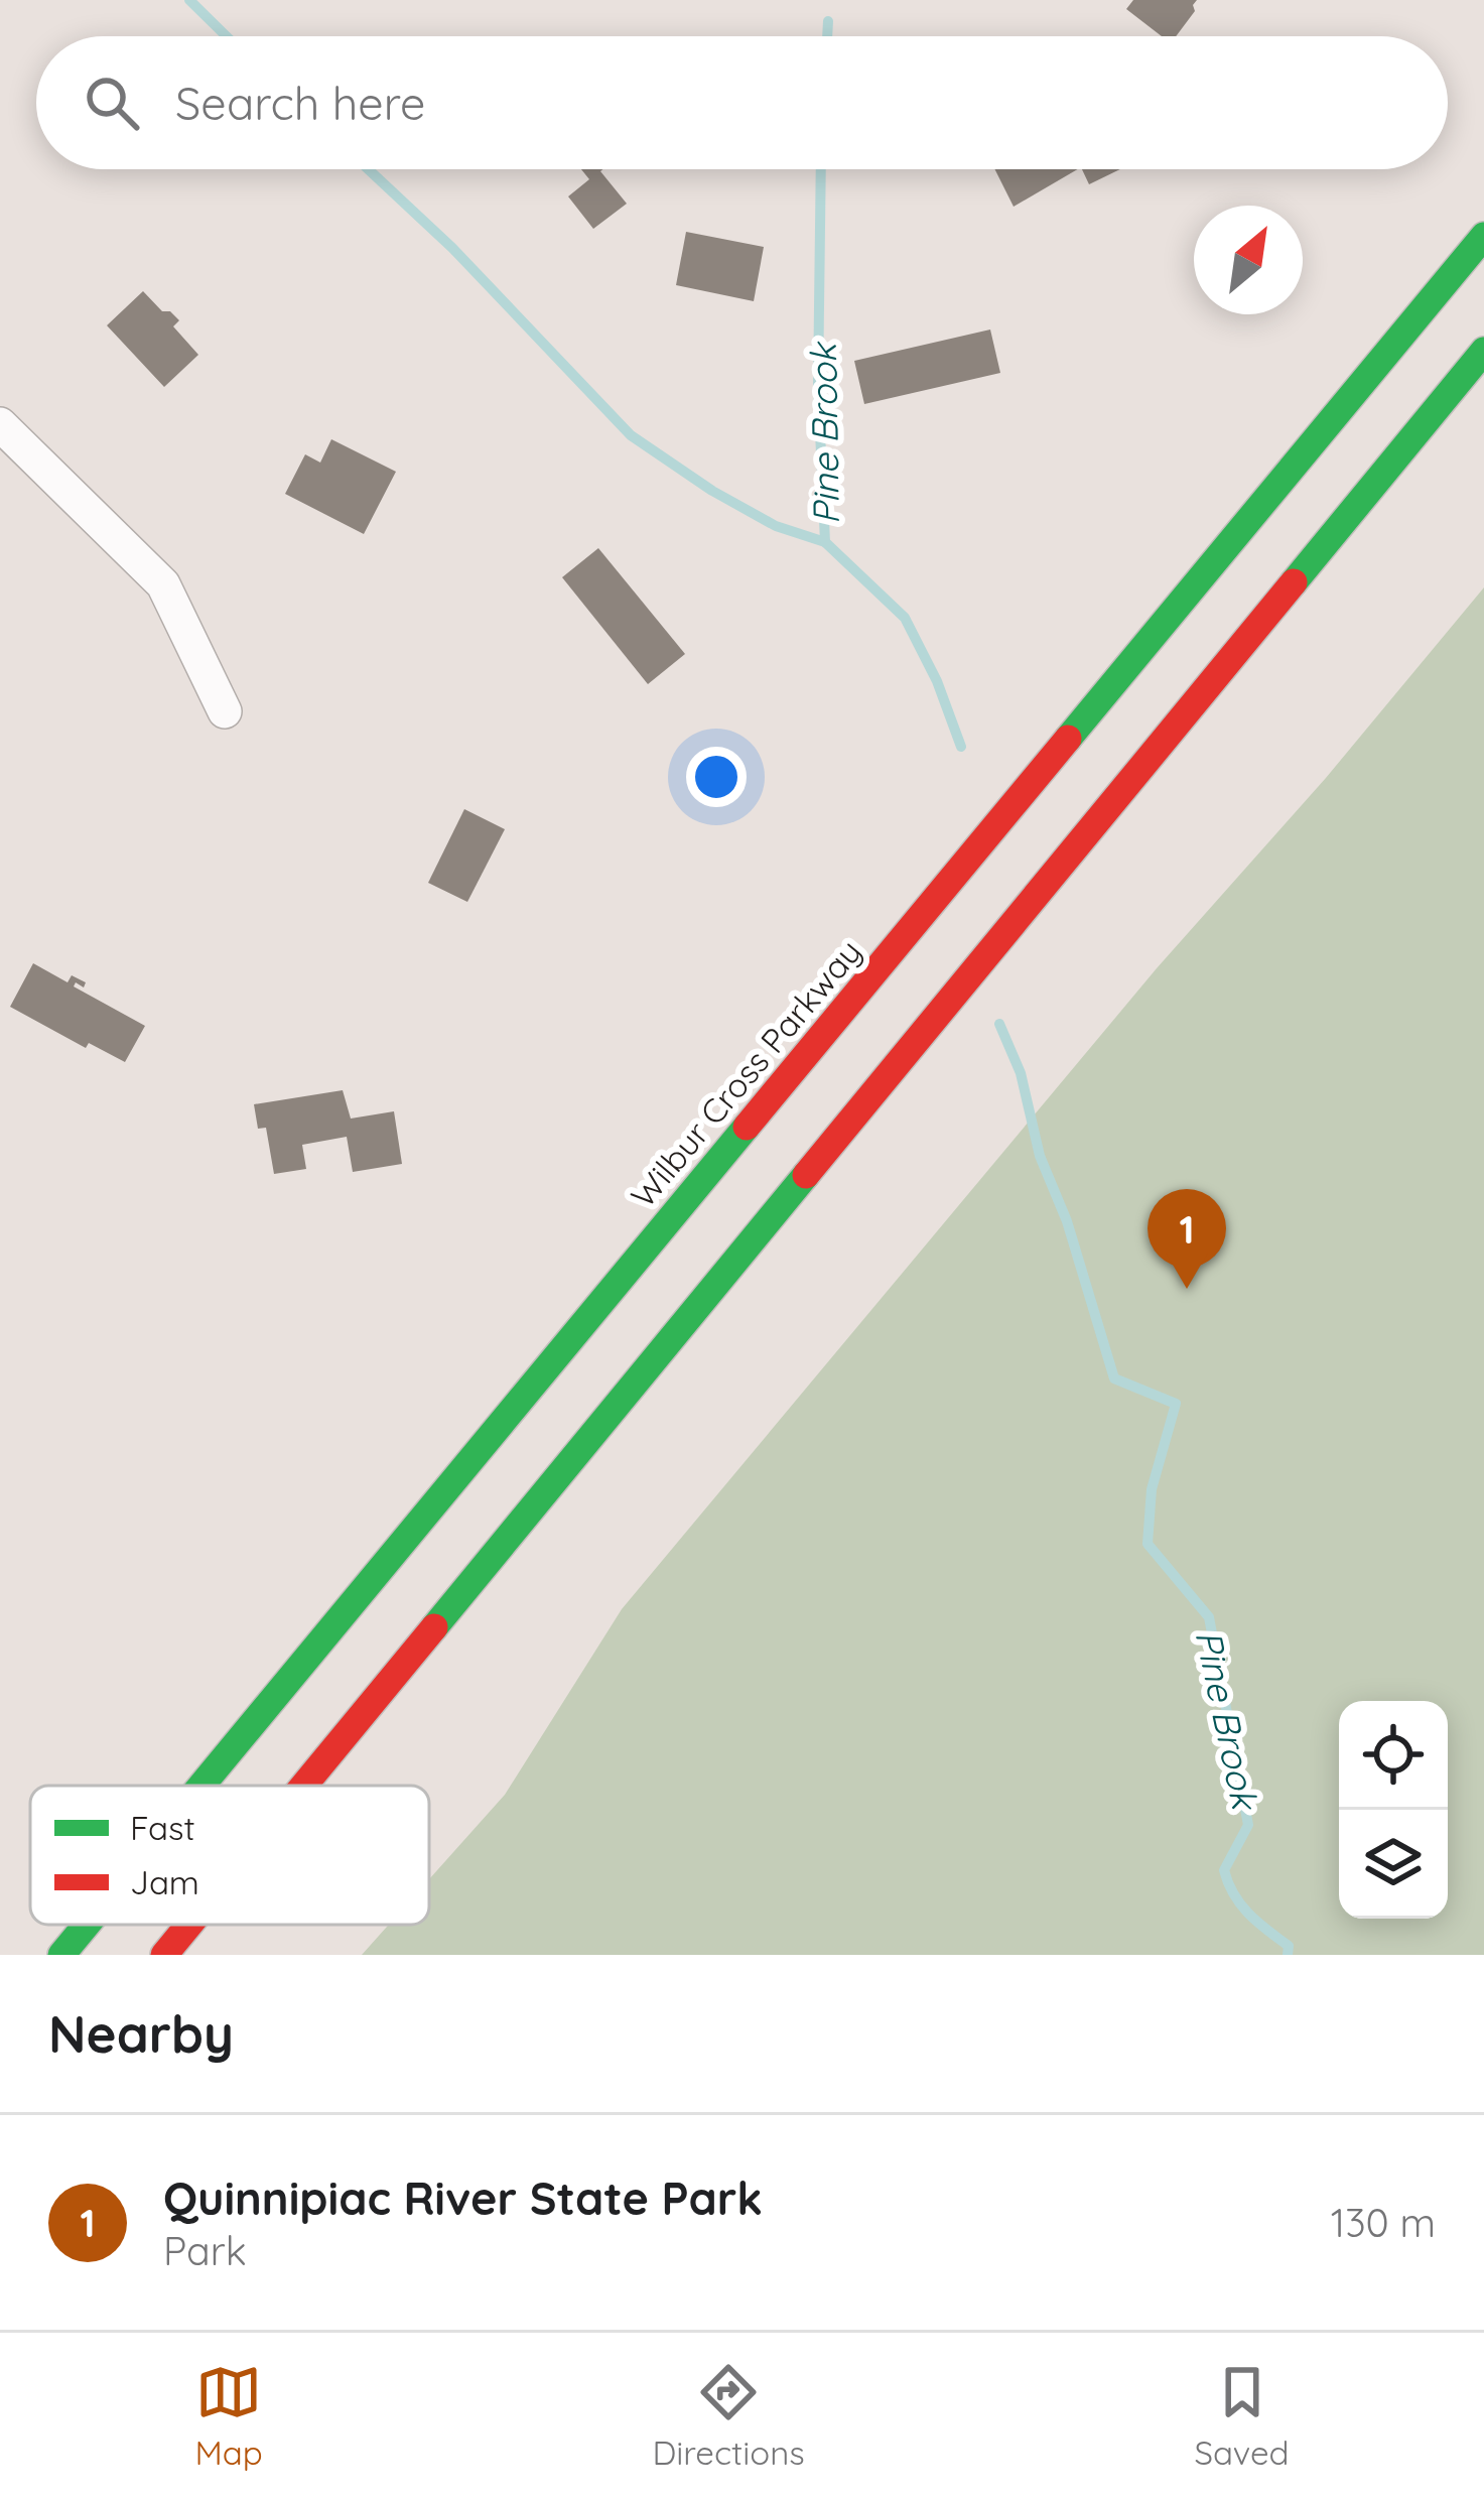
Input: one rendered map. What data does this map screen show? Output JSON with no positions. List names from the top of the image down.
{
  "streets": {
    "highway": ["Wilbur Cross Parkway"]
  },
  "water": ["Pine Brook"],
  "legend": ["Fast", "Jam"],
  "north": "top right",
  "page": {
    "search": "Search here",
    "pins": "1",
    "heading": "Nearby",
    "list": [
      {
        "mark": "1",
        "name": "Quinnipiac River State Park",
        "note": "Park",
        "value": "130 m"
      }
    ],
    "nav": ["Map", "Directions", "Saved"]
  }
}
